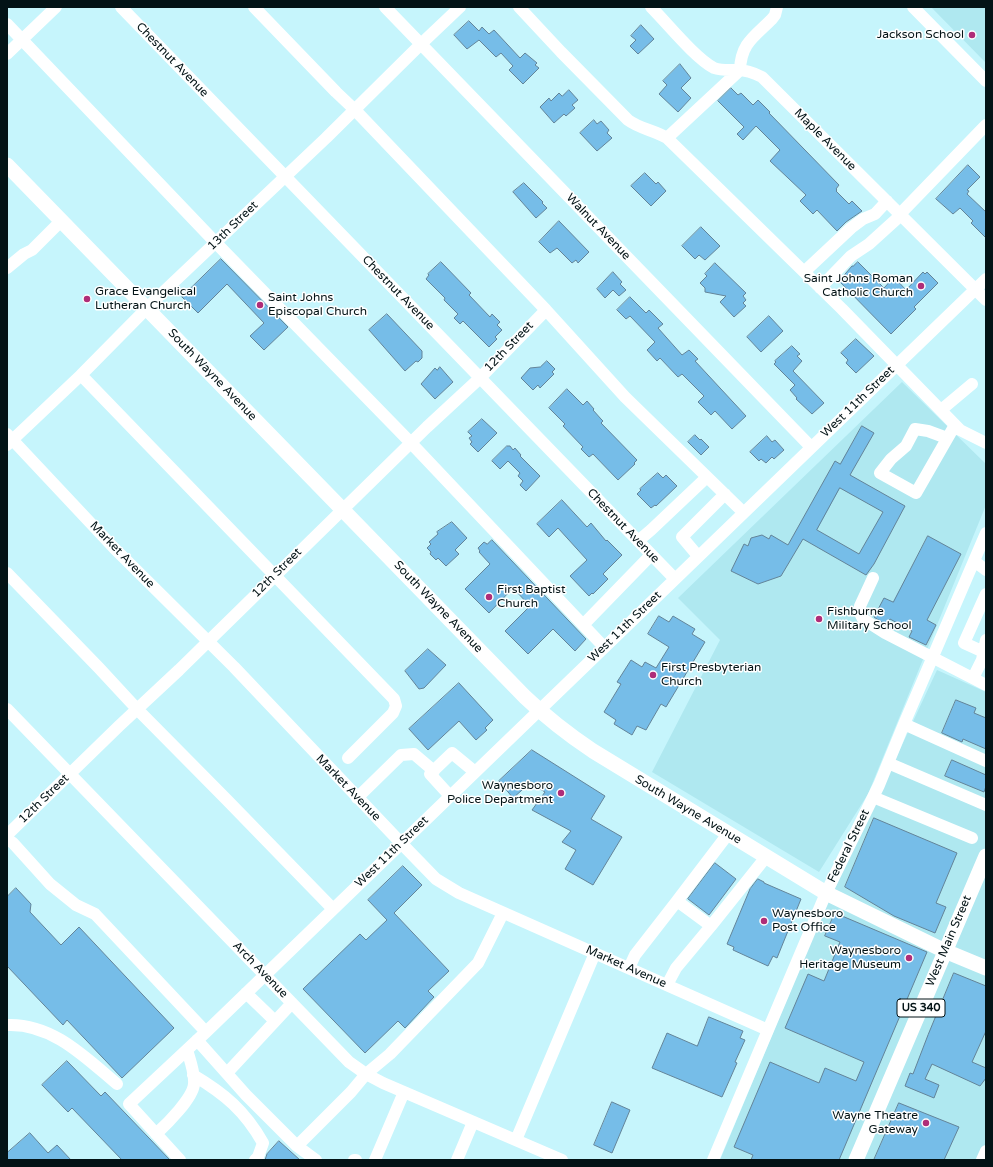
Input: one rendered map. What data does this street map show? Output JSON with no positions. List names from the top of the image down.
{
  "streets": {
    "main road": ["South Wayne Avenue", "West Main Street", "US 340"],
    "street": [
      "Chestnut Avenue",
      "Maple Avenue",
      "13th Street",
      "Walnut Avenue",
      "12th Street",
      "West 11th Street",
      "Market Avenue",
      "Federal Street",
      "Arch Avenue"
    ]
  },
  "crossings": [
    ["Chestnut Avenue", "13th Street"],
    ["Chestnut Avenue", "12th Street"],
    ["Chestnut Avenue", "West 11th Street"],
    ["Maple Avenue", "West 11th Street"],
    ["13th Street", "Walnut Avenue"],
    ["13th Street", "South Wayne Avenue"],
    ["13th Street", "Market Avenue"],
    ["Walnut Avenue", "West 11th Street"],
    ["12th Street", "South Wayne Avenue"],
    ["12th Street", "Market Avenue"],
    ["12th Street", "Arch Avenue"],
    ["South Wayne Avenue", "West 11th Street"],
    ["South Wayne Avenue", "Federal Street"],
    ["South Wayne Avenue", "West Main Street"],
    ["West 11th Street", "Market Avenue"],
    ["West 11th Street", "Arch Avenue"],
    ["Market Avenue", "Federal Street"]
  ],
  "places": [
    "Jackson School",
    "Saint Johns Roman Catholic Church",
    "Grace Evangelical Lutheran Church",
    "Saint Johns Episcopal Church",
    "First Baptist Church",
    "Fishburne Military School",
    "First Presbyterian Church",
    "Waynesboro Police Department",
    "Waynesboro Post Office",
    "Waynesboro Heritage Museum",
    "Wayne Theatre Gateway"
  ]
}
